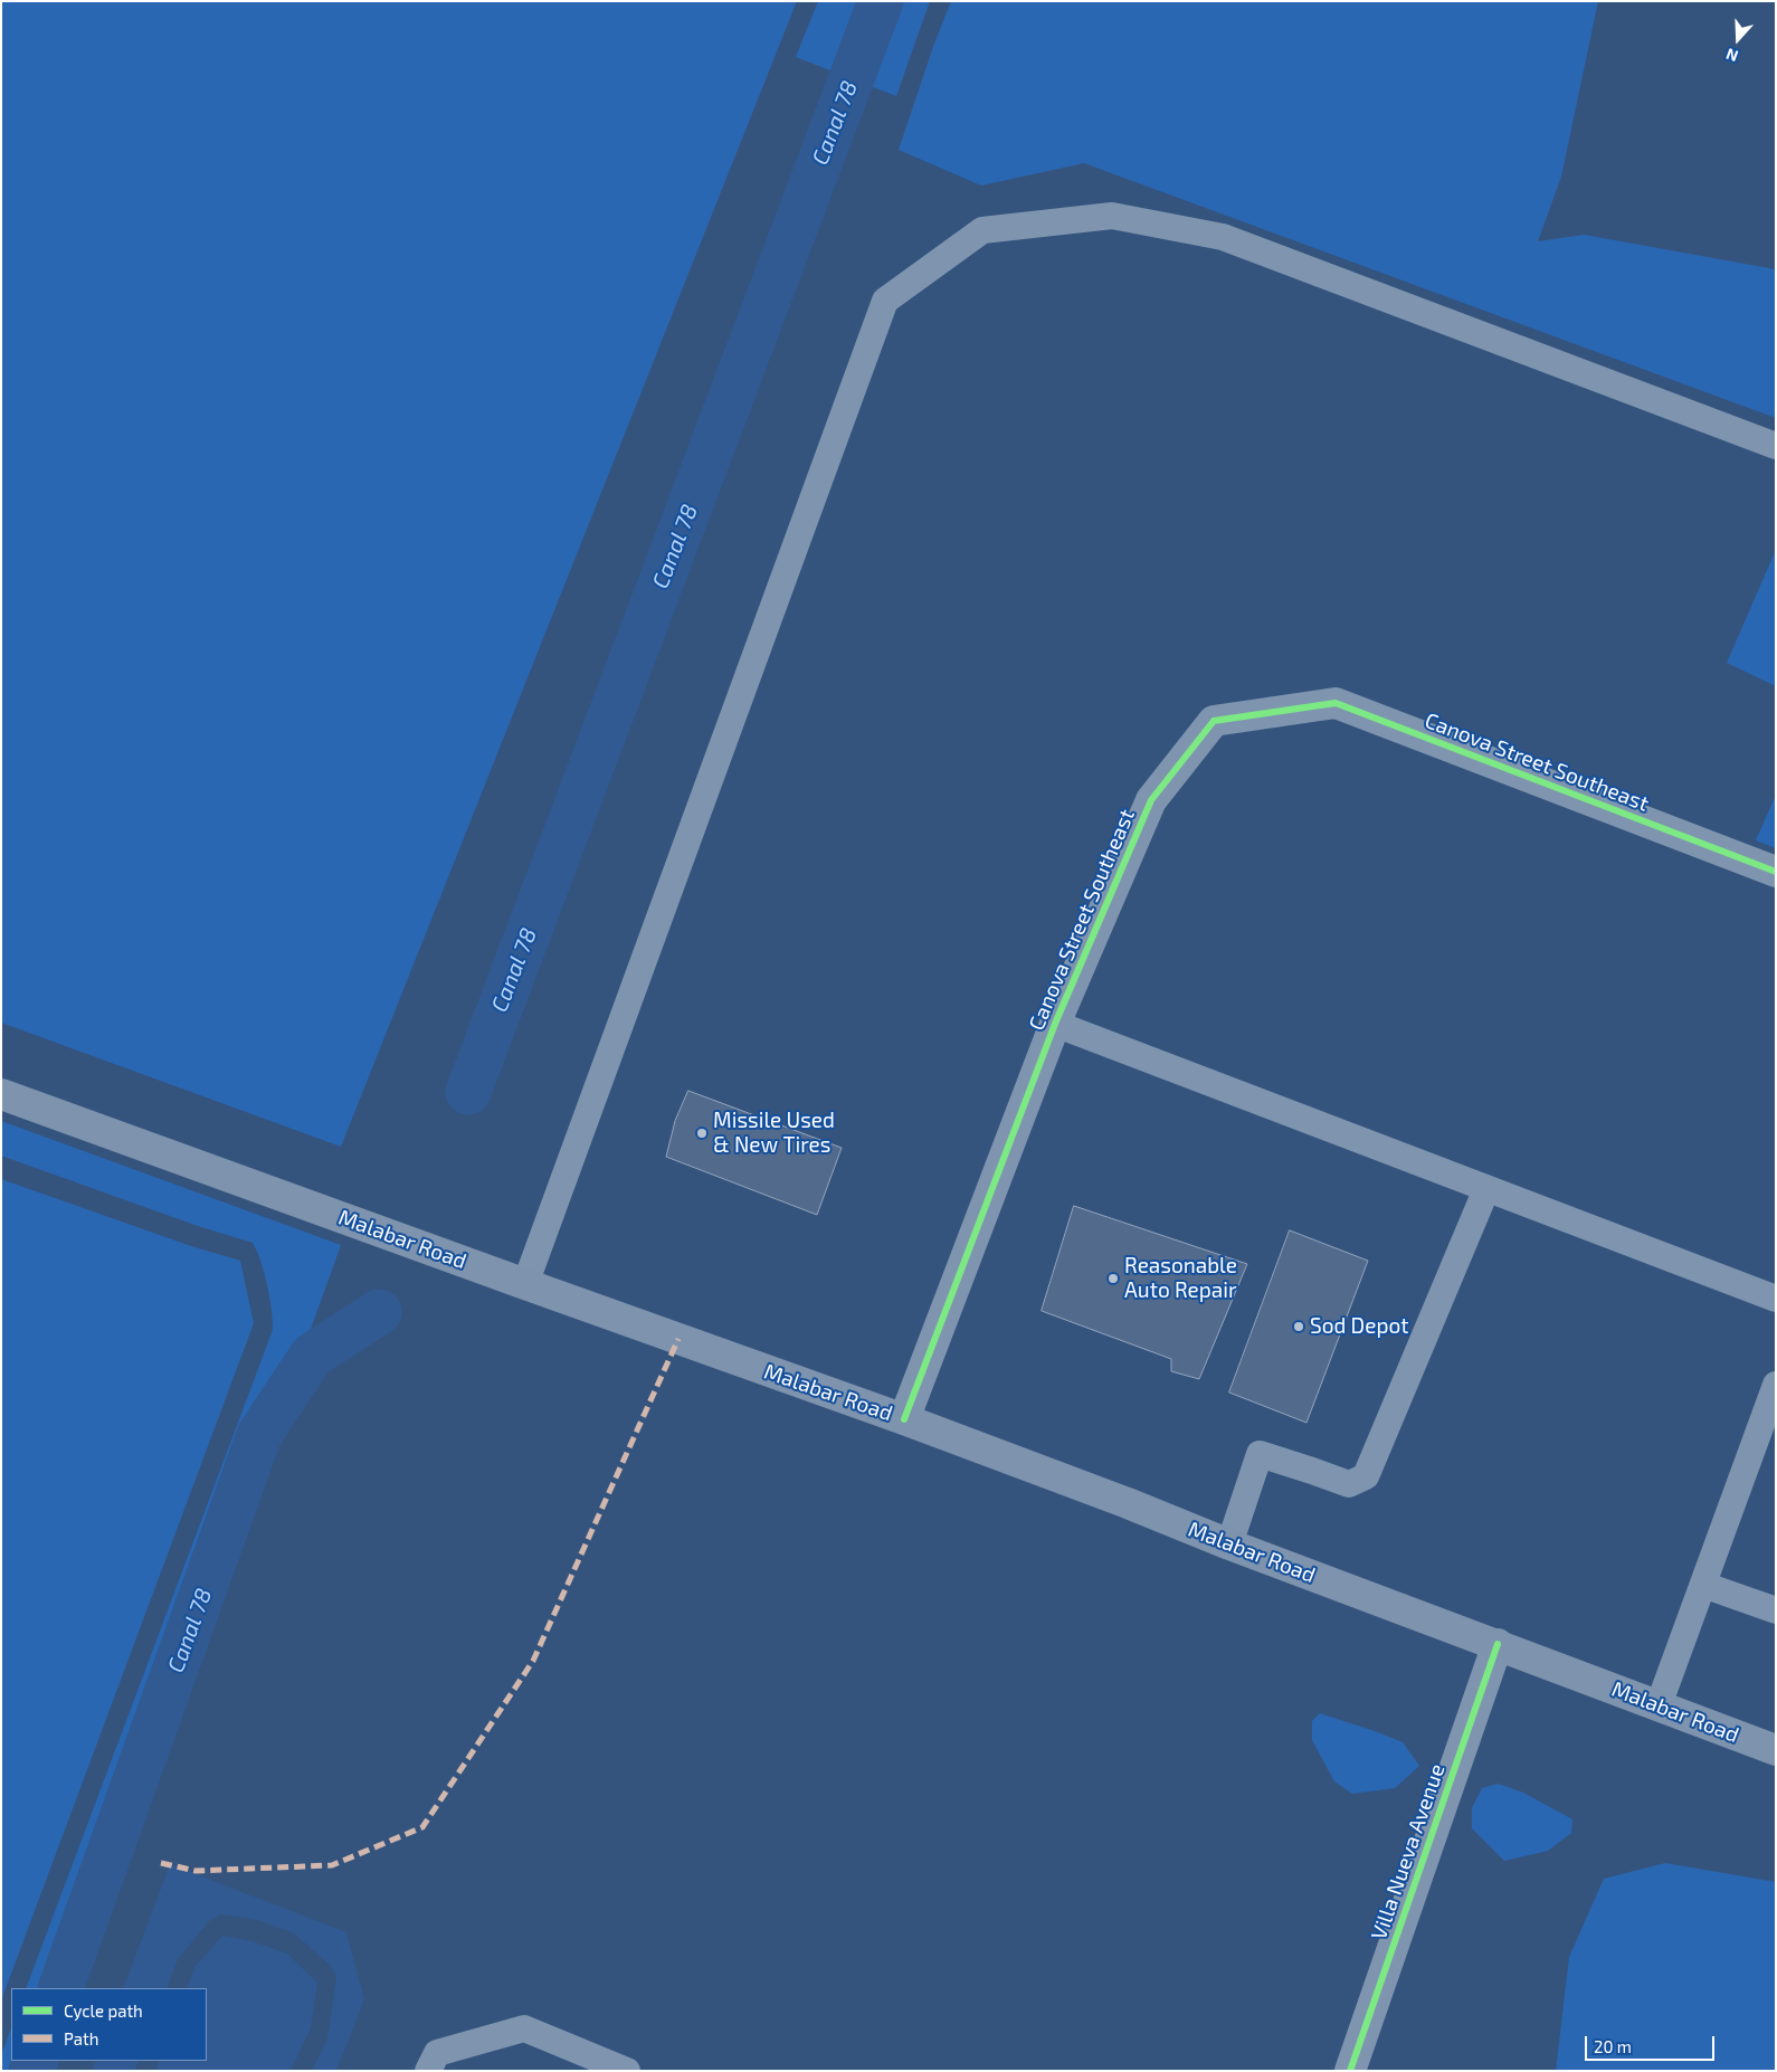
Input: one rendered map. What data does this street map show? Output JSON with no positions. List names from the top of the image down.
{
  "streets": {
    "main road": ["Malabar Road"],
    "street": ["Canova Street Southeast", "Villa Nueva Avenue"]
  },
  "crossings": [
    ["Canova Street Southeast", "Malabar Road"],
    ["Malabar Road", "Villa Nueva Avenue"]
  ],
  "water": ["Canal 78"],
  "places": ["Missile Used & New Tires", "Reasonable Auto Repair", "Sod Depot"],
  "legend": ["Cycle path", "Path"],
  "scale_bar": "20 m",
  "north": "bottom"
}
